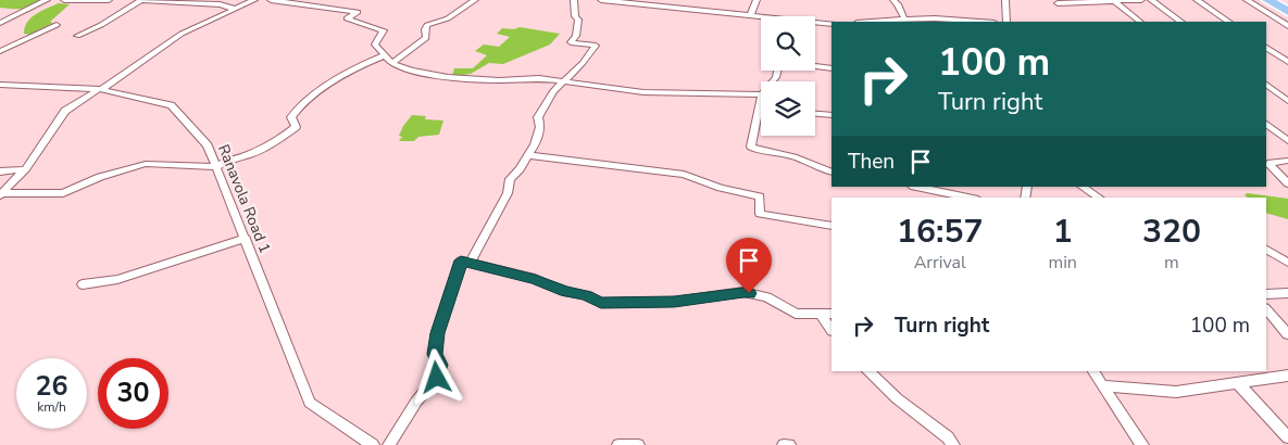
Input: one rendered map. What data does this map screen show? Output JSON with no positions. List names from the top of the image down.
{
  "streets": {
    "street": ["Ranavola Road 1"]
  },
  "page": {
    "turn": ["100 m", "Turn right"],
    "then": "Then",
    "eta": [
      "16:57",
      "Arrival",
      "1",
      "min",
      "320",
      "m"
    ],
    "list": [
      {
        "name": "Turn right",
        "value": "100 m"
      }
    ],
    "speed": "26 km/h",
    "limit": "30"
  }
}
